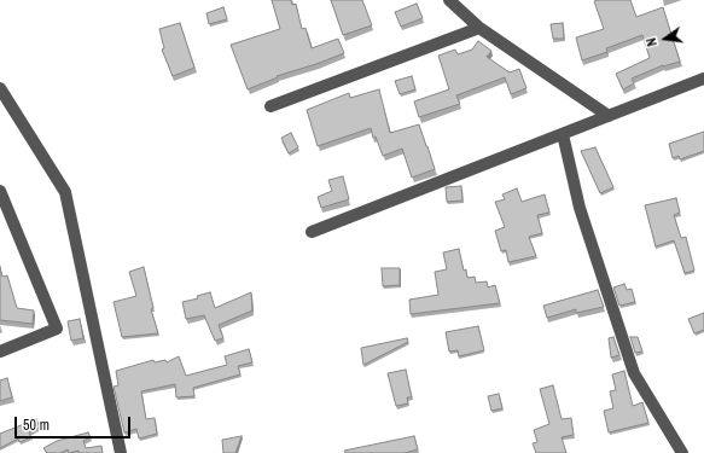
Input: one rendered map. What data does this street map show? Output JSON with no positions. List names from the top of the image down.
{
  "scale_bar": "50 m",
  "north": "left"
}
